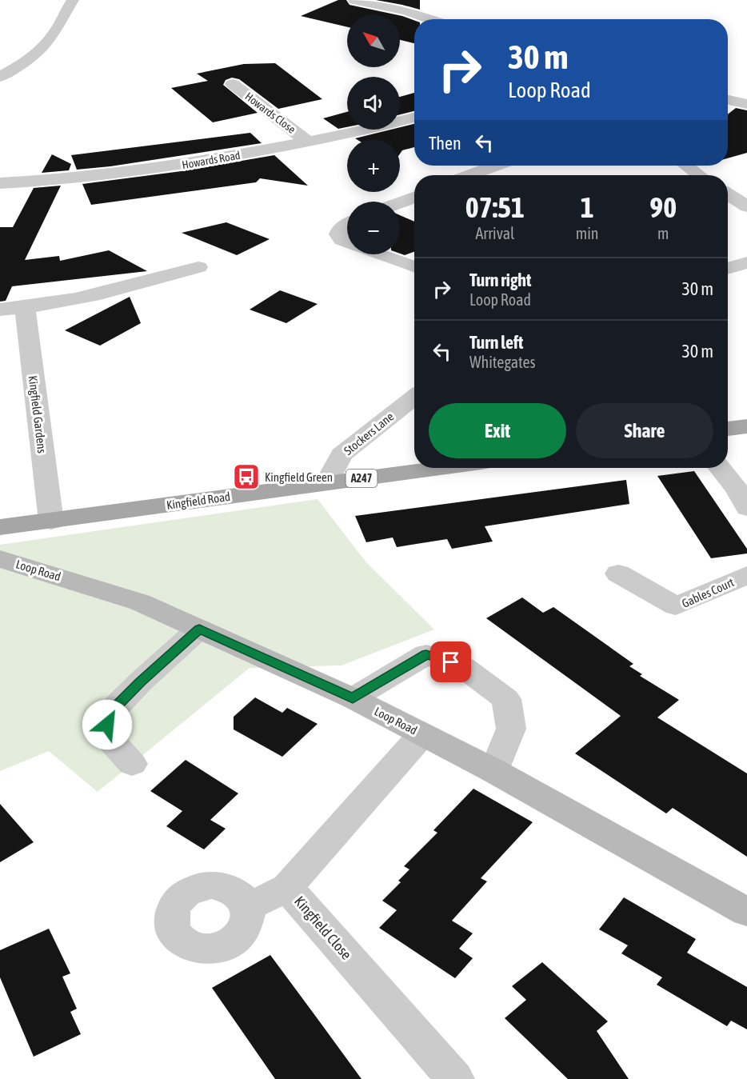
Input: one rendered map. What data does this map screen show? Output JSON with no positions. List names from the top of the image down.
{
  "streets": {
    "main road": ["A247", "Kingfield Road", "Loop Road"],
    "street": [
      "Howards Close",
      "Howards Road",
      "Kingfield Gardens",
      "Stockers Lane",
      "Gables Court",
      "Kingfield Close"
    ]
  },
  "crossings": [
    ["Howards Close", "Howards Road"],
    ["Kingfield Gardens", "Kingfield Road"],
    ["Stockers Lane", "Kingfield Road"],
    ["Loop Road", "Kingfield Close"]
  ],
  "places": {
    "bus stop": ["Kingfield Green"]
  },
  "north": "top left",
  "page": {
    "map_buttons": ["+", "−"],
    "turn": ["30 m", "Loop Road"],
    "then": "Then",
    "eta": [
      "07:51",
      "Arrival",
      "1",
      "min",
      "90",
      "m"
    ],
    "list": [
      {
        "name": "Turn right",
        "note": "Loop Road",
        "value": "30 m"
      },
      {
        "name": "Turn left",
        "note": "Whitegates",
        "value": "30 m"
      }
    ],
    "buttons": ["Exit", "Share"]
  }
}
